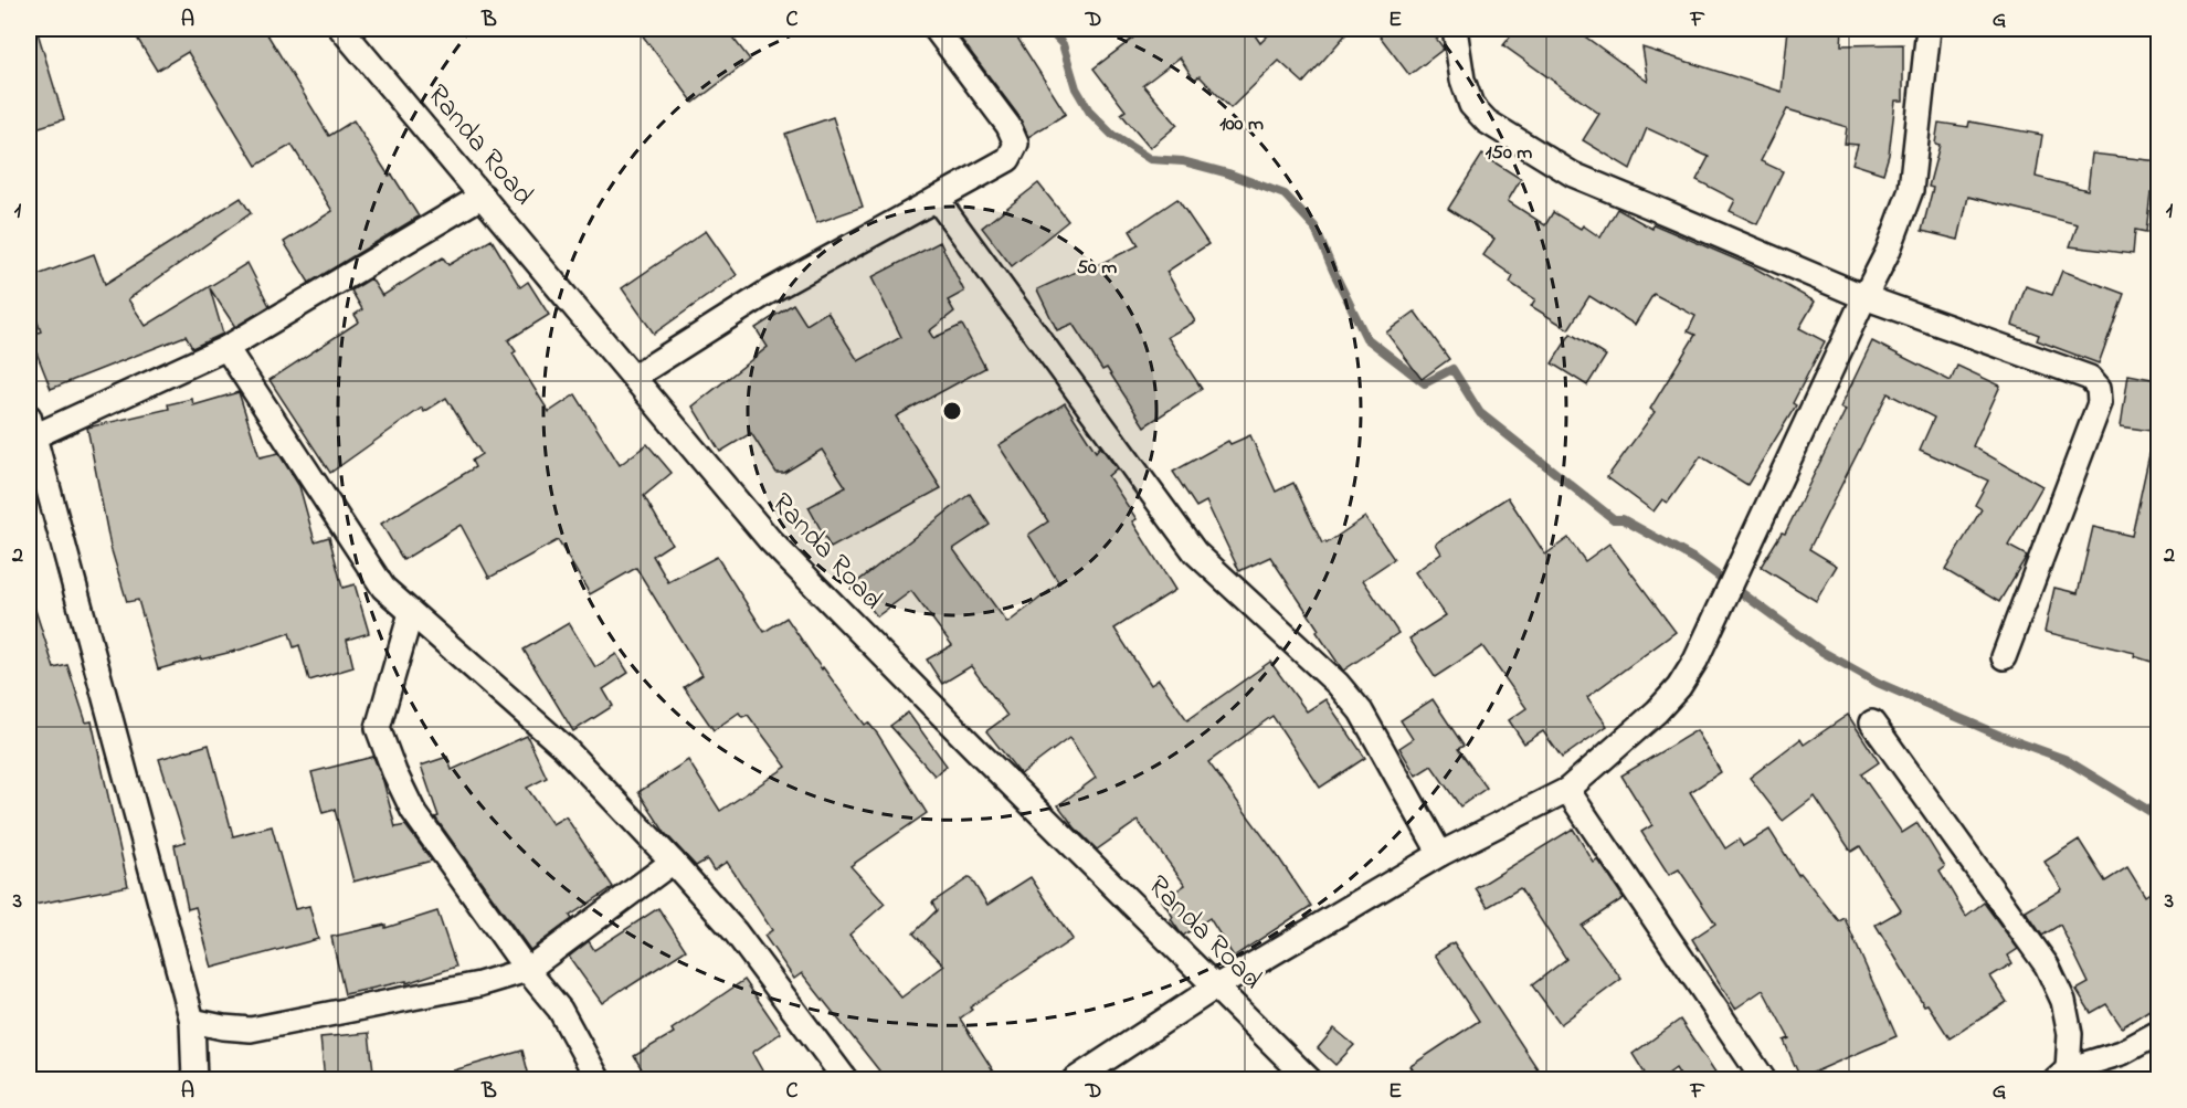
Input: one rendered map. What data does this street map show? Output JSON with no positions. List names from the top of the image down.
{
  "streets": {
    "street": ["Randa Road"]
  },
  "grid": {
    "columns": [
      "A",
      "B",
      "C",
      "D",
      "E",
      "F",
      "G"
    ],
    "rows": ["1", "2", "3"]
  },
  "rings": ["100 m", "150 m", "50 m"]
}
